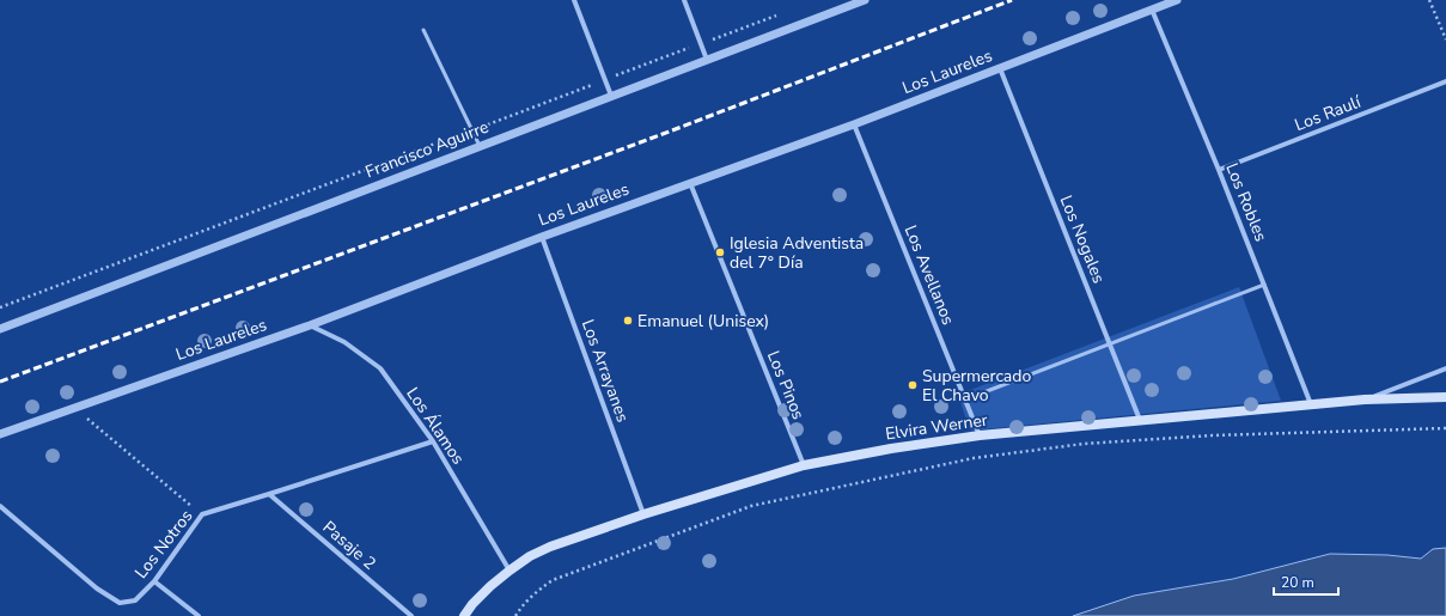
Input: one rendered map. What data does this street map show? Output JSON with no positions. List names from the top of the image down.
{
  "streets": {
    "main road": ["Elvira Werner"],
    "street": [
      "Los Laureles",
      "Los Raulí",
      "Francisco Aguirre",
      "Los Robles",
      "Los Nogales",
      "Los Avellanos",
      "Los Arrayanes",
      "Los Pinos",
      "Los Álamos",
      "Los Notros",
      "Pasaje 2"
    ]
  },
  "crossings": [
    ["Los Laureles", "Los Robles"],
    ["Los Laureles", "Los Nogales"],
    ["Los Laureles", "Los Avellanos"],
    ["Los Laureles", "Los Arrayanes"],
    ["Los Laureles", "Los Pinos"],
    ["Los Laureles", "Los Álamos"],
    ["Los Raulí", "Los Robles"],
    ["Los Robles", "Elvira Werner"],
    ["Los Nogales", "Elvira Werner"],
    ["Los Avellanos", "Elvira Werner"],
    ["Los Arrayanes", "Elvira Werner"],
    ["Los Pinos", "Elvira Werner"],
    ["Los Álamos", "Elvira Werner"],
    ["Los Álamos", "Los Notros"],
    ["Los Notros", "Pasaje 2"]
  ],
  "places": ["Iglesia Adventista del 7° Día", "Emanuel (Unisex)", "Supermercado El Chavo"],
  "scale_bar": "20 m"
}
